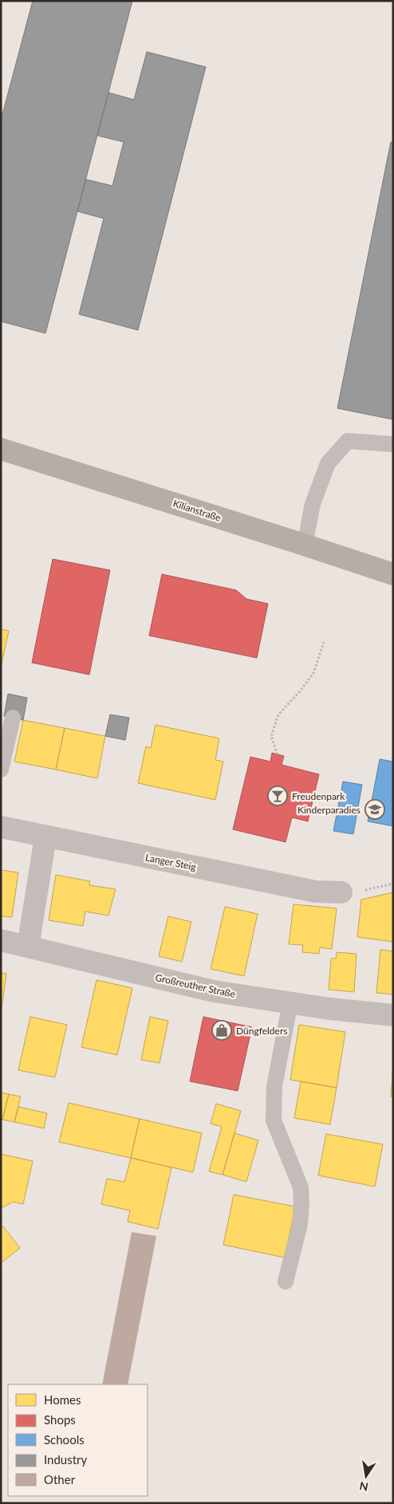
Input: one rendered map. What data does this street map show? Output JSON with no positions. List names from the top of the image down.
{
  "streets": {
    "main road": ["Kilianstraße"],
    "street": ["Langer Steig", "Großreuther Straße"]
  },
  "places": {
    "bar": ["Freudenpark"],
    "school or university": ["Kinderparadies"],
    "shop": ["Düngfelders"]
  },
  "legend": [
    "Homes",
    "Shops",
    "Schools",
    "Industry",
    "Other"
  ],
  "north": "bottom"
}
